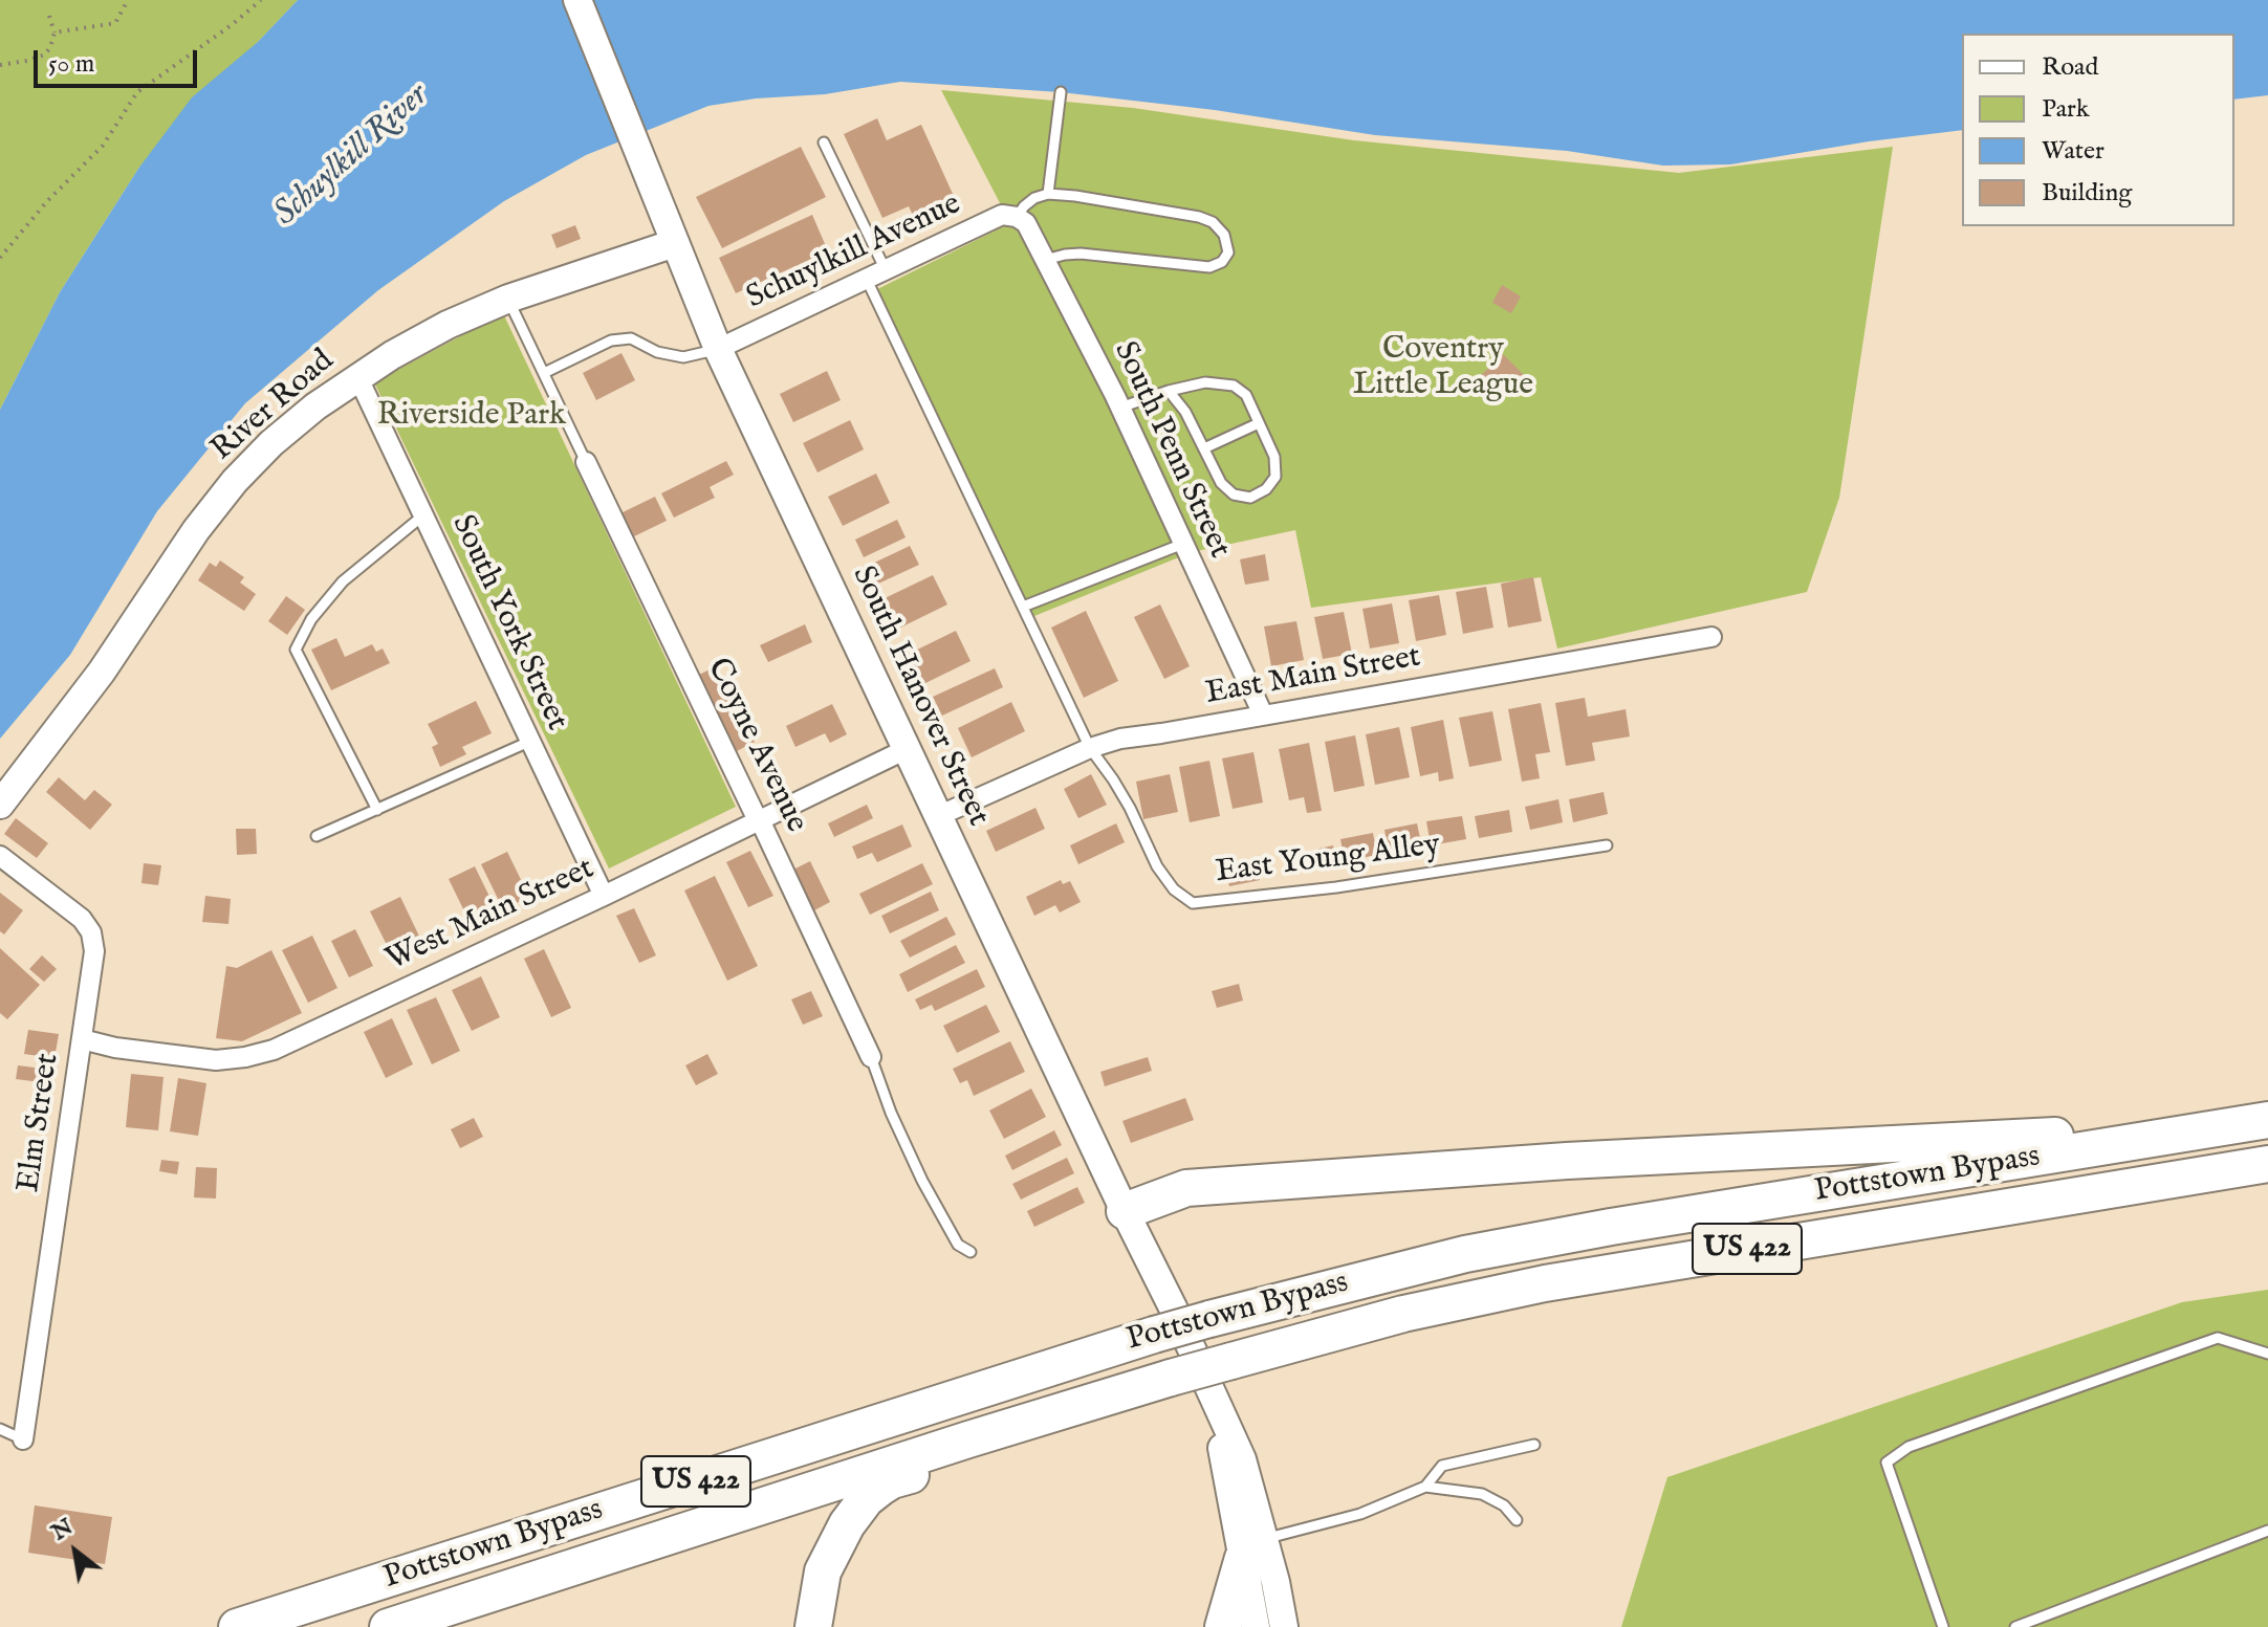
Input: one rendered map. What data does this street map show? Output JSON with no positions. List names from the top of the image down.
{
  "streets": {
    "highway": ["Pottstown Bypass", "US 422"],
    "main road": ["River Road", "South Hanover Street"],
    "street": [
      "Schuylkill Avenue",
      "South Penn Street",
      "South York Street",
      "East Main Street",
      "Coyne Avenue",
      "West Main Street",
      "Elm Street"
    ],
    "lane": ["East Young Alley"]
  },
  "crossings": [
    ["Schuylkill Avenue", "South Penn Street"],
    ["Schuylkill Avenue", "South Hanover Street"],
    ["River Road", "South York Street"],
    ["River Road", "South Hanover Street"],
    ["South Penn Street", "East Main Street"],
    ["South York Street", "West Main Street"],
    ["East Main Street", "South Hanover Street"],
    ["East Main Street", "East Young Alley"],
    ["South Hanover Street", "West Main Street"],
    ["Coyne Avenue", "West Main Street"],
    ["West Main Street", "Elm Street"]
  ],
  "water": ["Schuylkill River"],
  "parks": ["Coventry Little League", "Riverside Park"],
  "legend": [
    "Road",
    "Park",
    "Water",
    "Building"
  ],
  "scale_bar": "50 m",
  "north": "top left"
}
